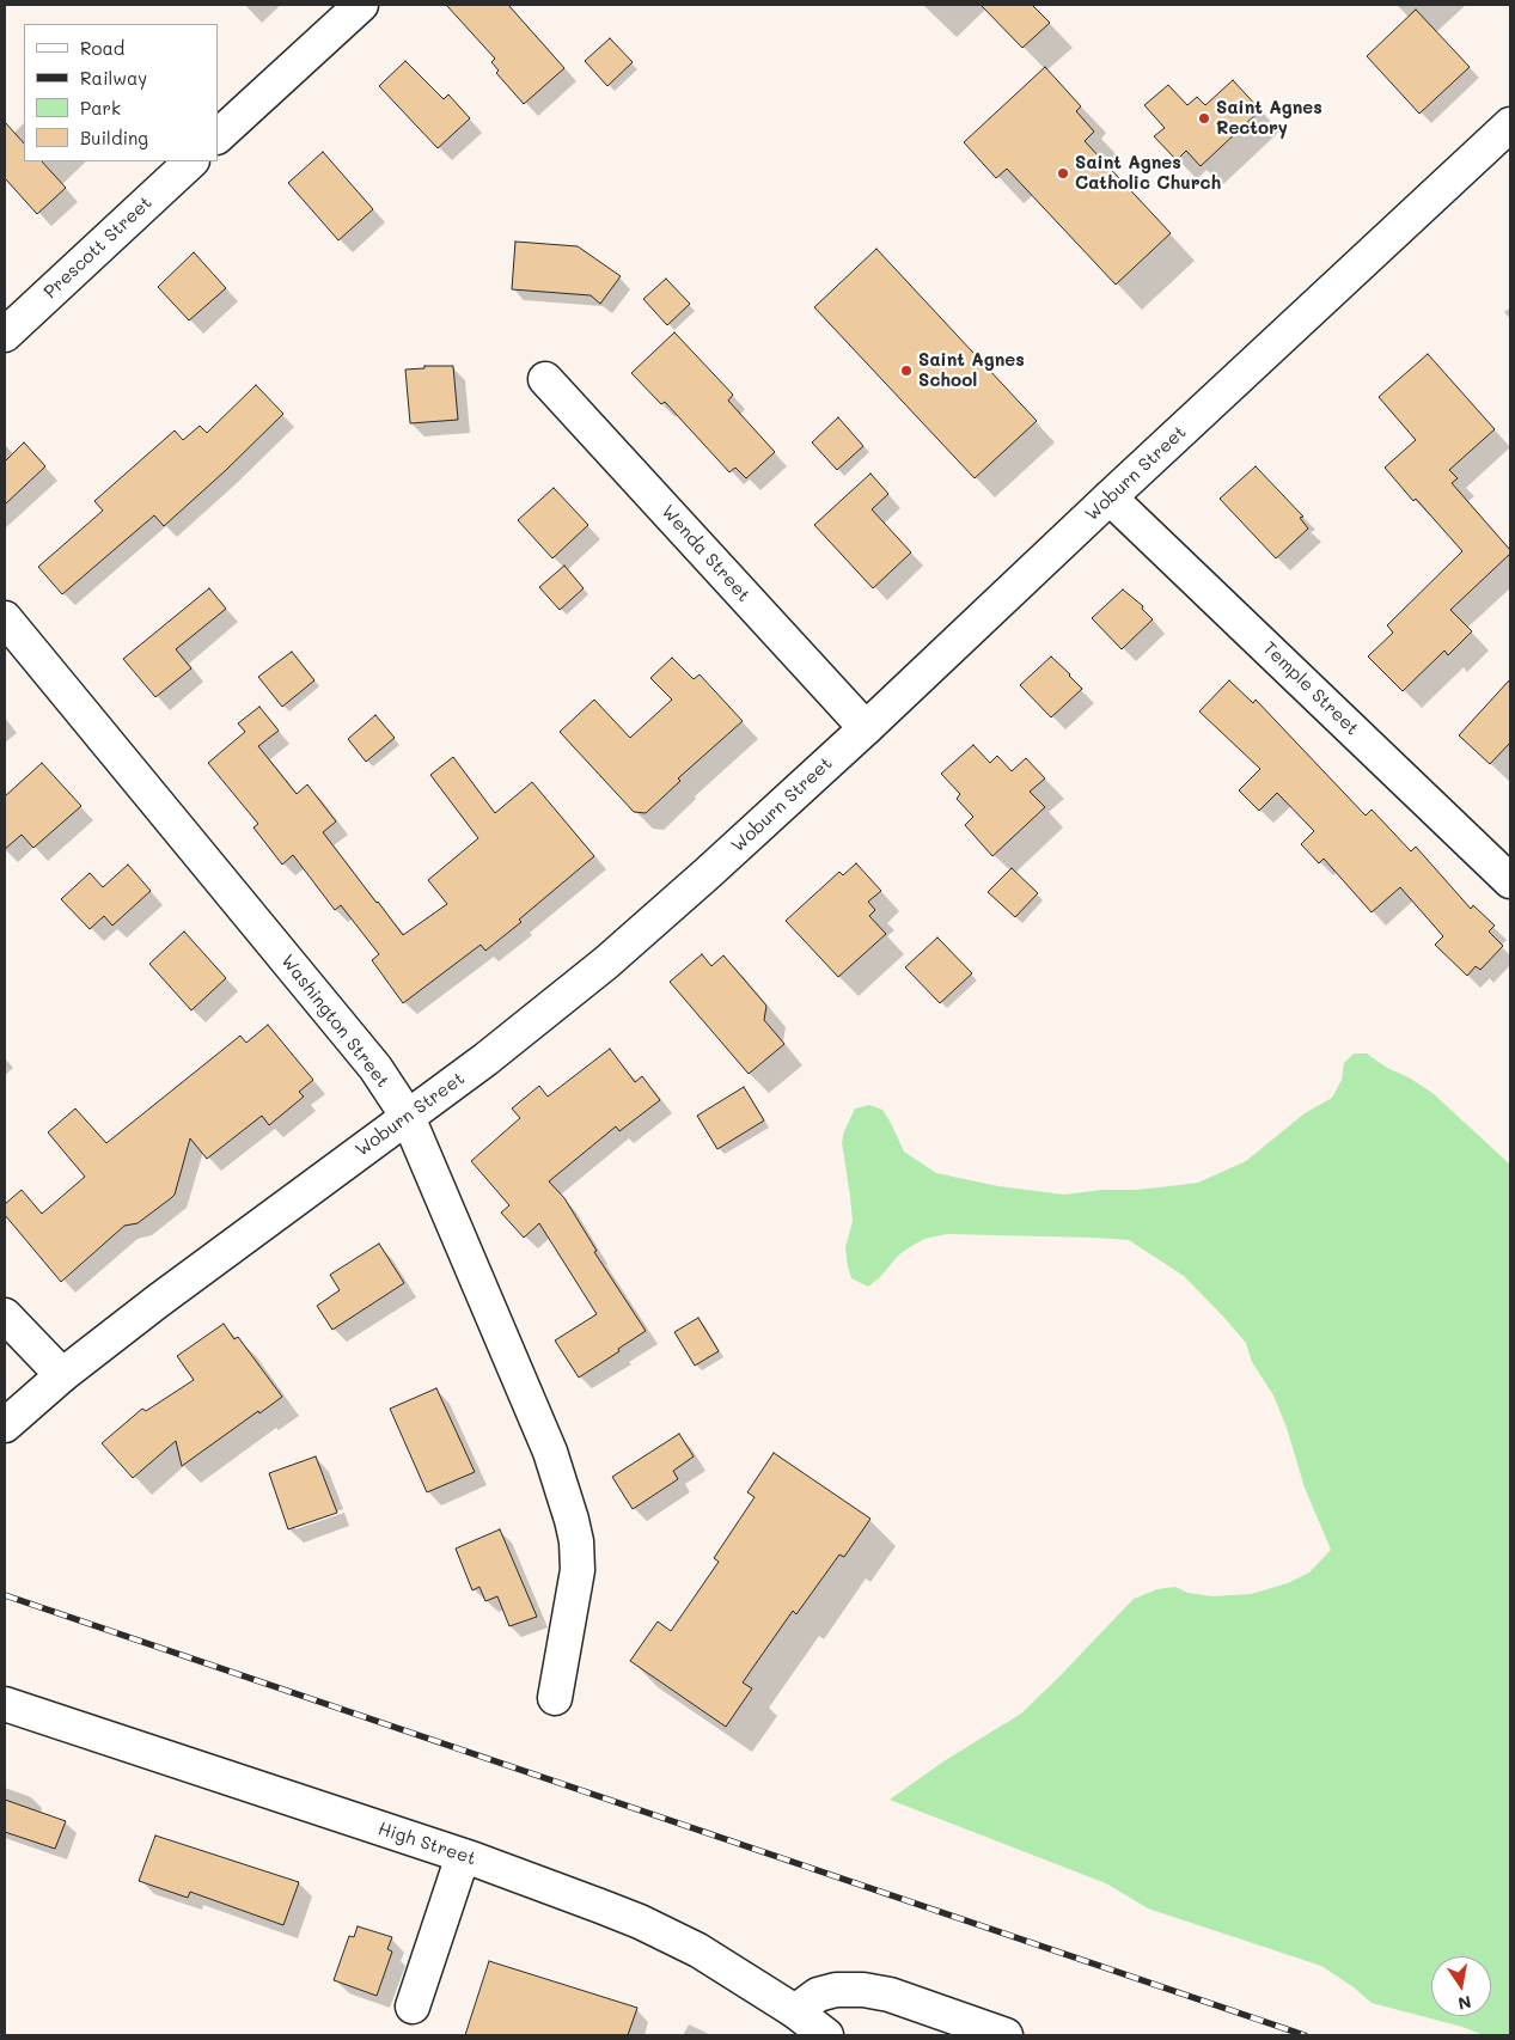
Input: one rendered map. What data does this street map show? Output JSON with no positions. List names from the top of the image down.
{
  "streets": {
    "street": [
      "Prescott Street",
      "Woburn Street",
      "Wenda Street",
      "Temple Street",
      "Washington Street",
      "High Street"
    ]
  },
  "crossings": [
    ["Woburn Street", "Wenda Street"],
    ["Woburn Street", "Temple Street"],
    ["Woburn Street", "Washington Street"]
  ],
  "places": ["Saint Agnes Rectory", "Saint Agnes Catholic Church", "Saint Agnes School"],
  "legend": [
    "Road",
    "Railway",
    "Park",
    "Building"
  ],
  "north": "bottom"
}
